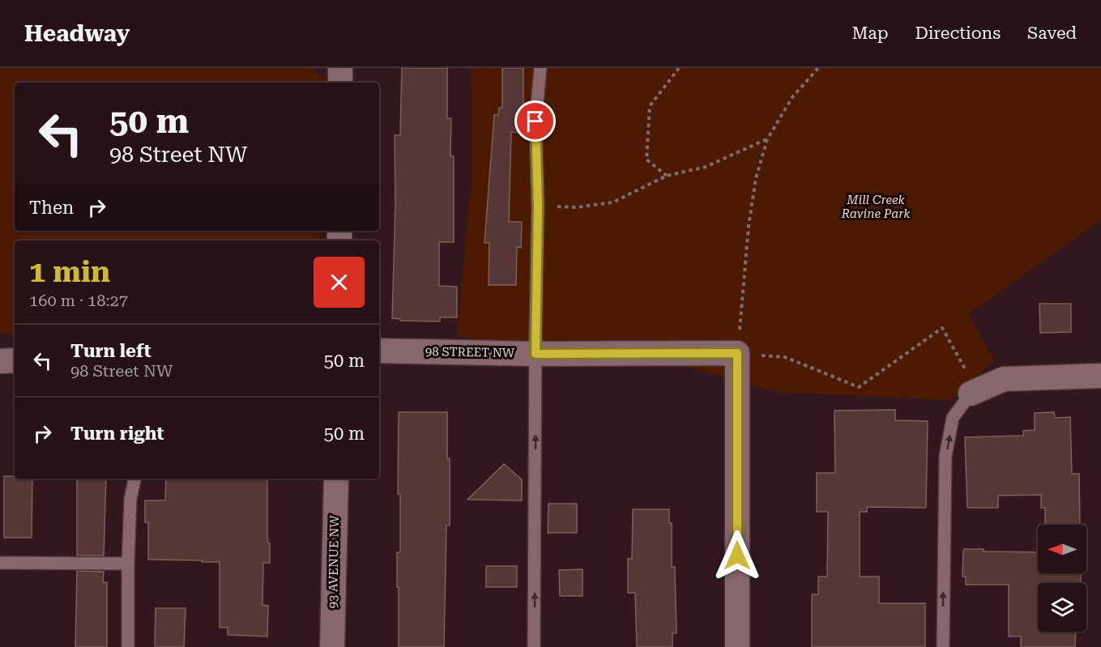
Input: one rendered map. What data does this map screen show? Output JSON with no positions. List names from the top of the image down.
{
  "streets": {
    "street": ["98 STREET NW", "93 AVENUE NW"]
  },
  "parks": ["Mill Creek Ravine Park"],
  "north": "left",
  "page": {
    "header": "Headway",
    "nav": ["Map", "Directions", "Saved"],
    "turn": ["50 m", "98 Street NW"],
    "then": "Then",
    "heading": ["1 min", "160 m · 18:27"],
    "list": [
      {
        "name": "Turn left",
        "note": "98 Street NW",
        "value": "50 m"
      },
      {
        "name": "Turn right",
        "value": "50 m"
      }
    ]
  }
}
